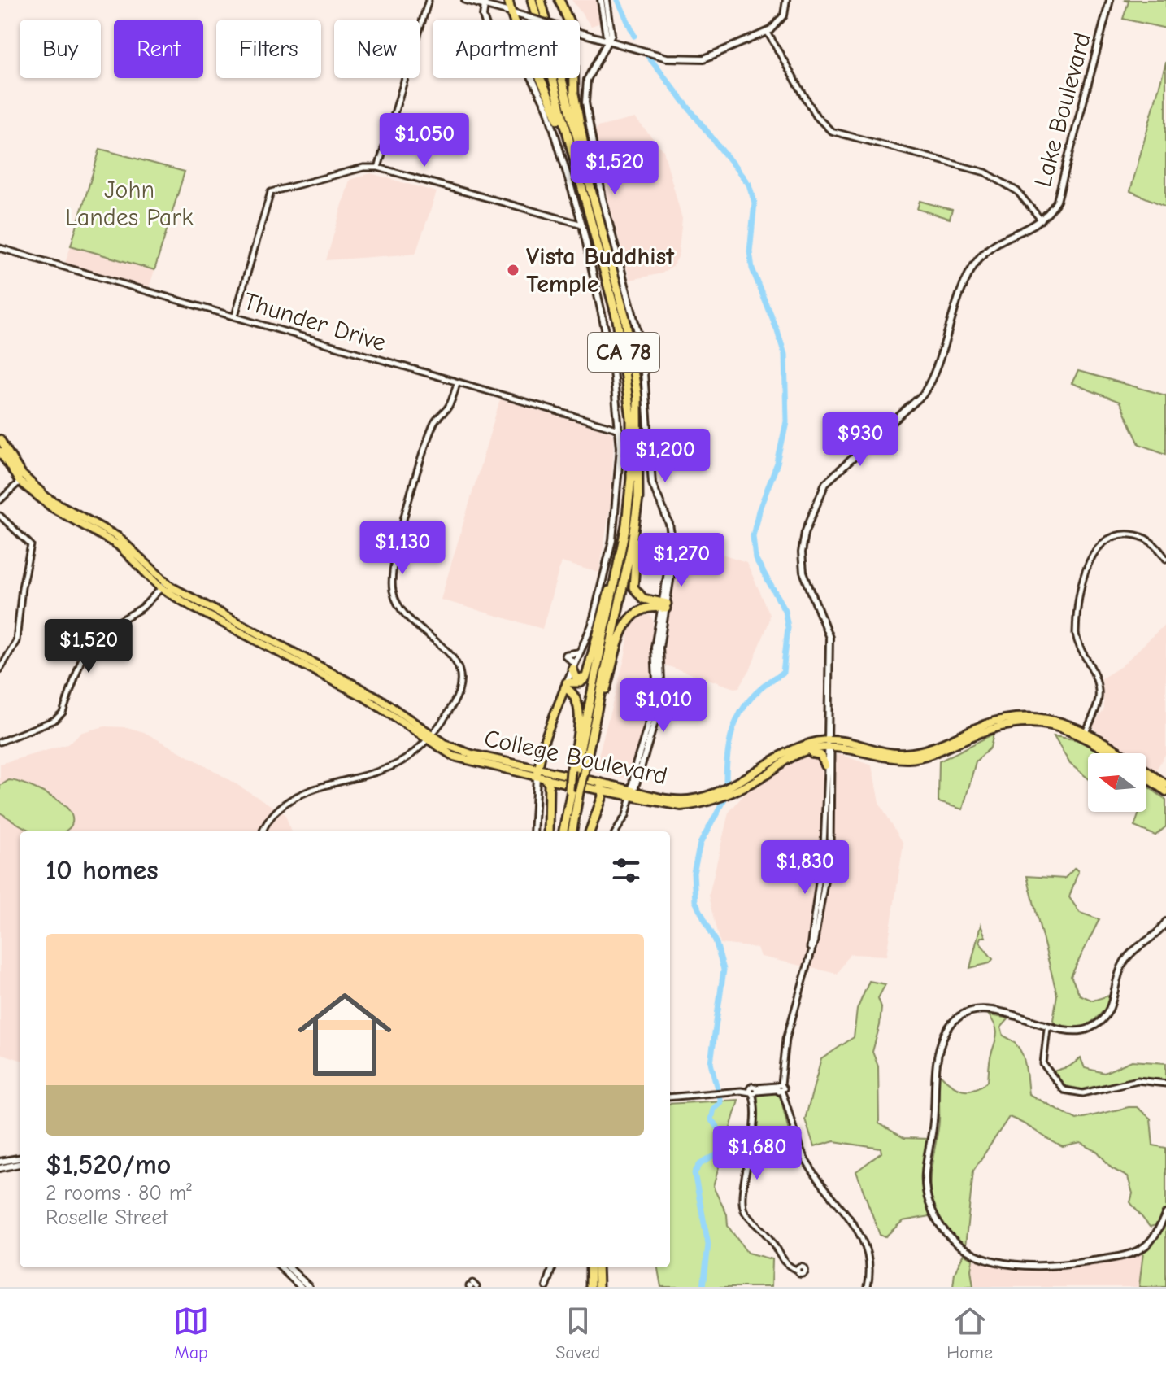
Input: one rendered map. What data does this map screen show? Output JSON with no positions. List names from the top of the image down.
{
  "streets": {
    "highway": ["CA 78"],
    "main road": ["Lake Boulevard", "College Boulevard"],
    "street": ["Thunder Drive"]
  },
  "crossings": [
    ["Lake Boulevard", "College Boulevard"]
  ],
  "parks": ["John Landes Park"],
  "places": ["Vista Buddhist Temple"],
  "north": "left",
  "page": {
    "chip": [
      "Buy",
      "Rent",
      "Filters",
      "New",
      "Apartment"
    ],
    "price": [
      "$1,050",
      "$1,520",
      "$930",
      "$1,200",
      "$1,130",
      "$1,270",
      "$1,520",
      "$1,010",
      "$1,830",
      "$1,680"
    ],
    "heading": "10 homes",
    "list": [
      {
        "name": "$1,520/mo",
        "note": "2 rooms · 80 m² · Roselle Street"
      }
    ],
    "tabs": ["Map", "Saved", "Home"]
  }
}
